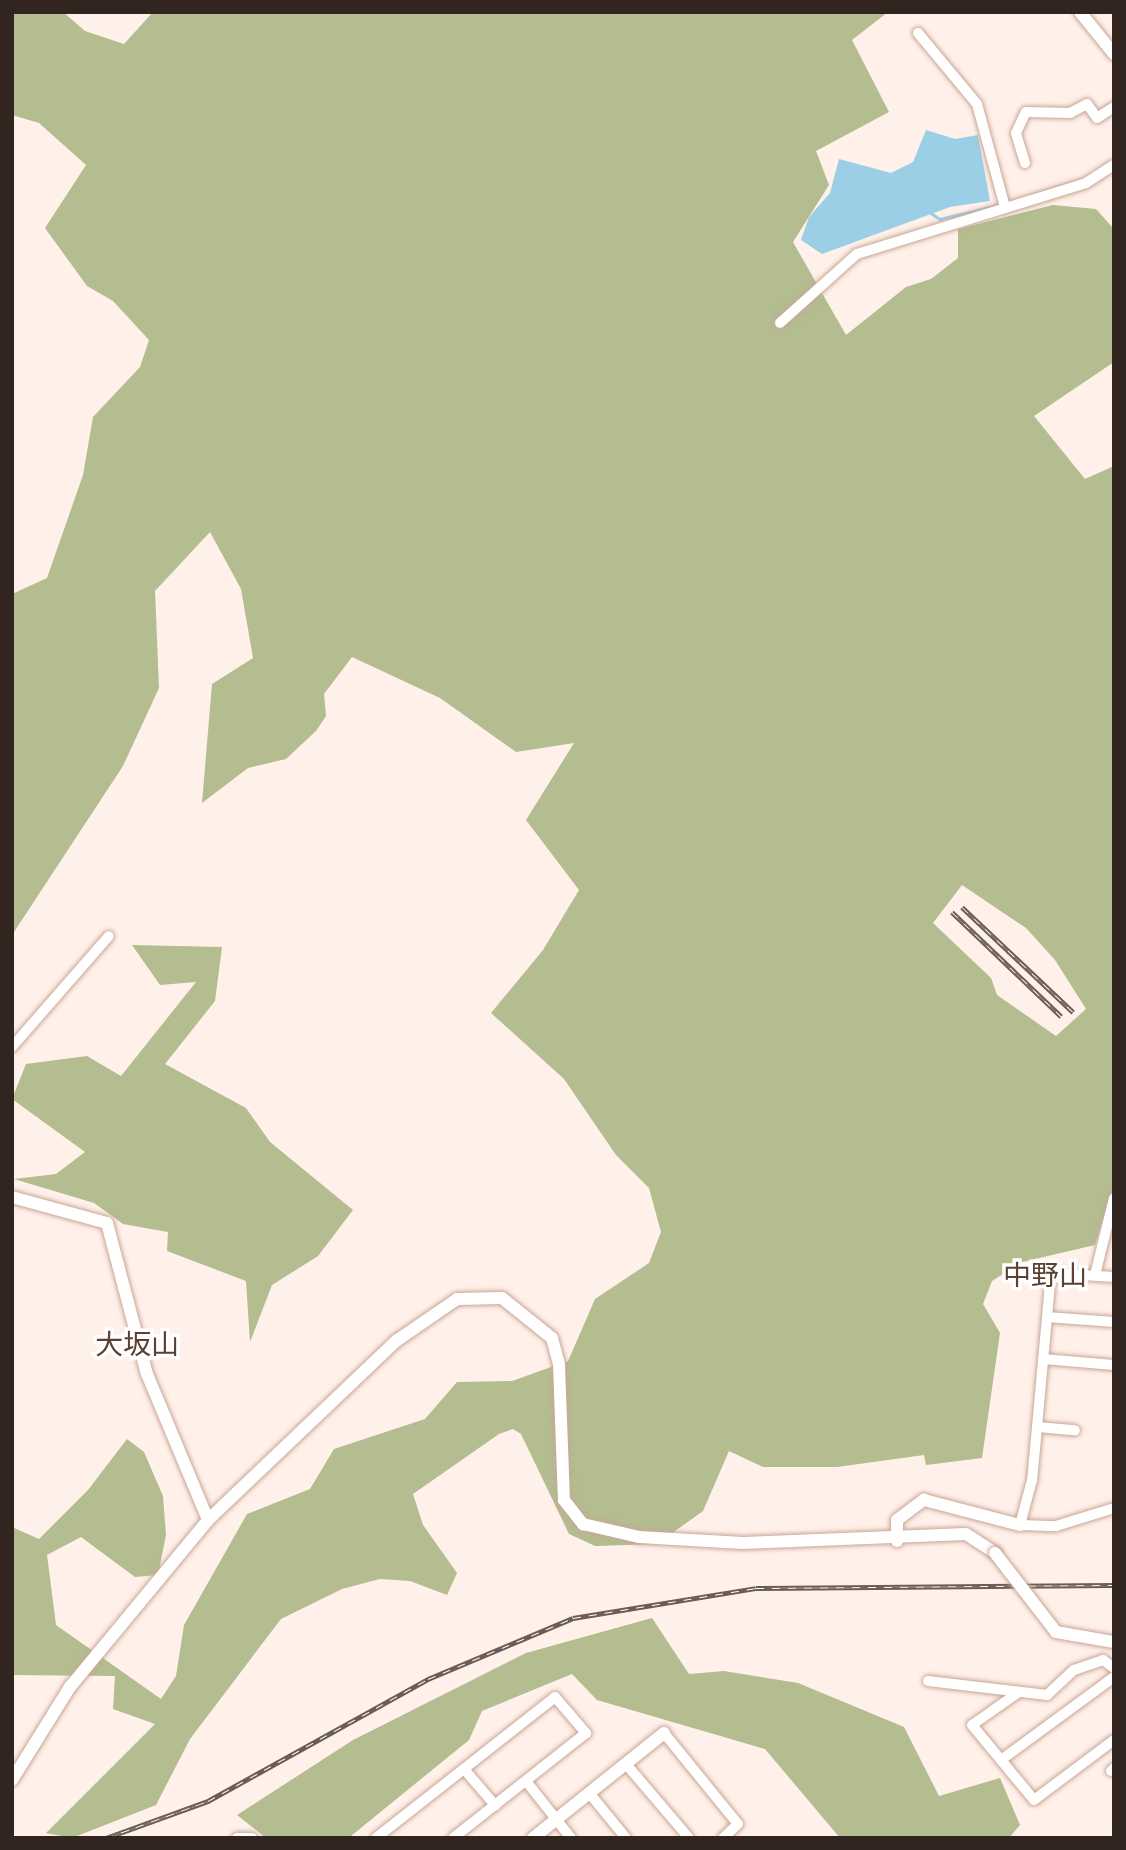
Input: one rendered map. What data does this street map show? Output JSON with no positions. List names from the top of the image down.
{
  "districts": ["中野山", "大坂山"]
}
